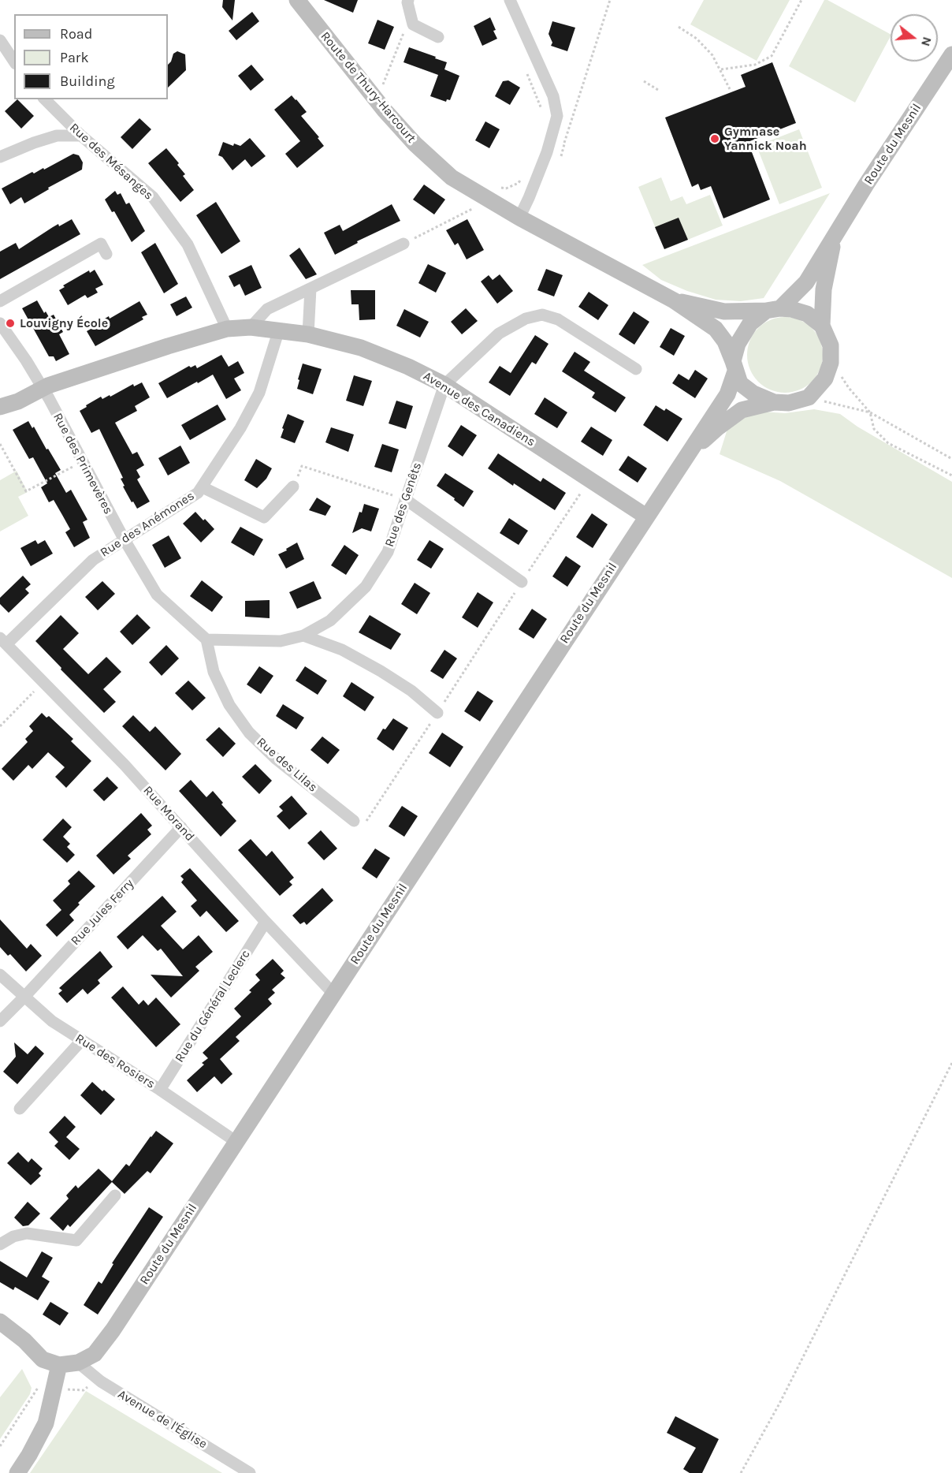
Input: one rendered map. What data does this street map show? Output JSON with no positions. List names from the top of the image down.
{
  "streets": {
    "street": [
      "Route de Thury-Harcourt",
      "Route du Mesnil",
      "Rue des Mésanges",
      "Avenue des Canadiens",
      "Rue des Primevères",
      "Rue des Genêts",
      "Rue des Anémones",
      "Rue des Lilas",
      "Rue Morand",
      "Rue Jules Ferry",
      "Rue du Général Leclerc",
      "Rue des Rosiers",
      "Avenue de l'Église"
    ]
  },
  "crossings": [
    ["Route de Thury-Harcourt", "Route du Mesnil"],
    ["Route du Mesnil", "Avenue des Canadiens"],
    ["Route du Mesnil", "Rue Morand"],
    ["Route du Mesnil", "Rue des Rosiers"],
    ["Route du Mesnil", "Avenue de l'Église"],
    ["Rue des Mésanges", "Avenue des Canadiens"],
    ["Avenue des Canadiens", "Rue des Primevères"],
    ["Avenue des Canadiens", "Rue des Genêts"],
    ["Avenue des Canadiens", "Rue des Anémones"],
    ["Rue des Primevères", "Rue des Anémones"],
    ["Rue des Genêts", "Rue des Lilas"],
    ["Rue des Anémones", "Rue Morand"],
    ["Rue Morand", "Rue Jules Ferry"],
    ["Rue Morand", "Rue du Général Leclerc"],
    ["Rue Jules Ferry", "Rue des Rosiers"],
    ["Rue du Général Leclerc", "Rue des Rosiers"]
  ],
  "places": ["Gymnase Yannick Noah", "Louvigny École"],
  "legend": ["Road", "Park", "Building"],
  "north": "right"
}
